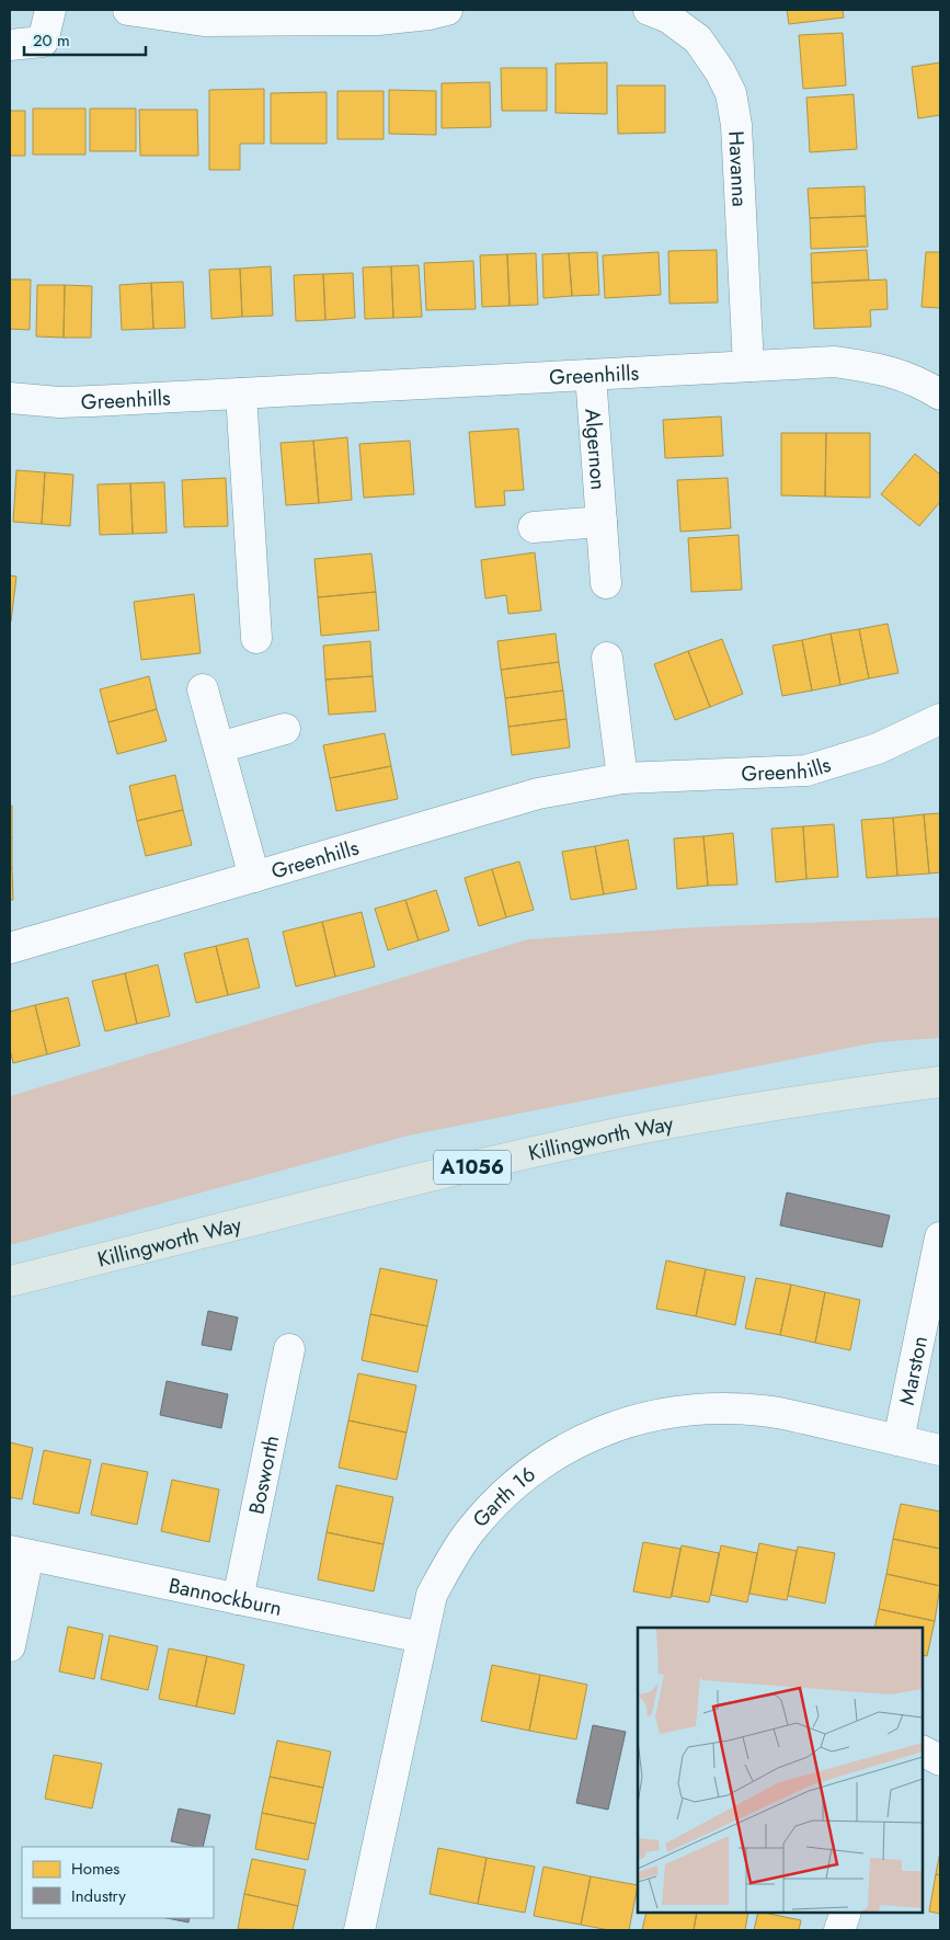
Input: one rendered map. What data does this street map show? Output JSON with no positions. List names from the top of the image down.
{
  "streets": {
    "main road": ["Killingworth Way", "A1056"],
    "street": [
      "Havanna",
      "Greenhills",
      "Algernon",
      "Marston",
      "Bosworth",
      "Garth 16",
      "Bannockburn"
    ]
  },
  "crossings": [
    ["Havanna", "Greenhills"],
    ["Greenhills", "Algernon"],
    ["Marston", "Garth 16"],
    ["Bosworth", "Bannockburn"],
    ["Garth 16", "Bannockburn"]
  ],
  "legend": ["Homes", "Industry"],
  "scale_bar": "20 m"
}
